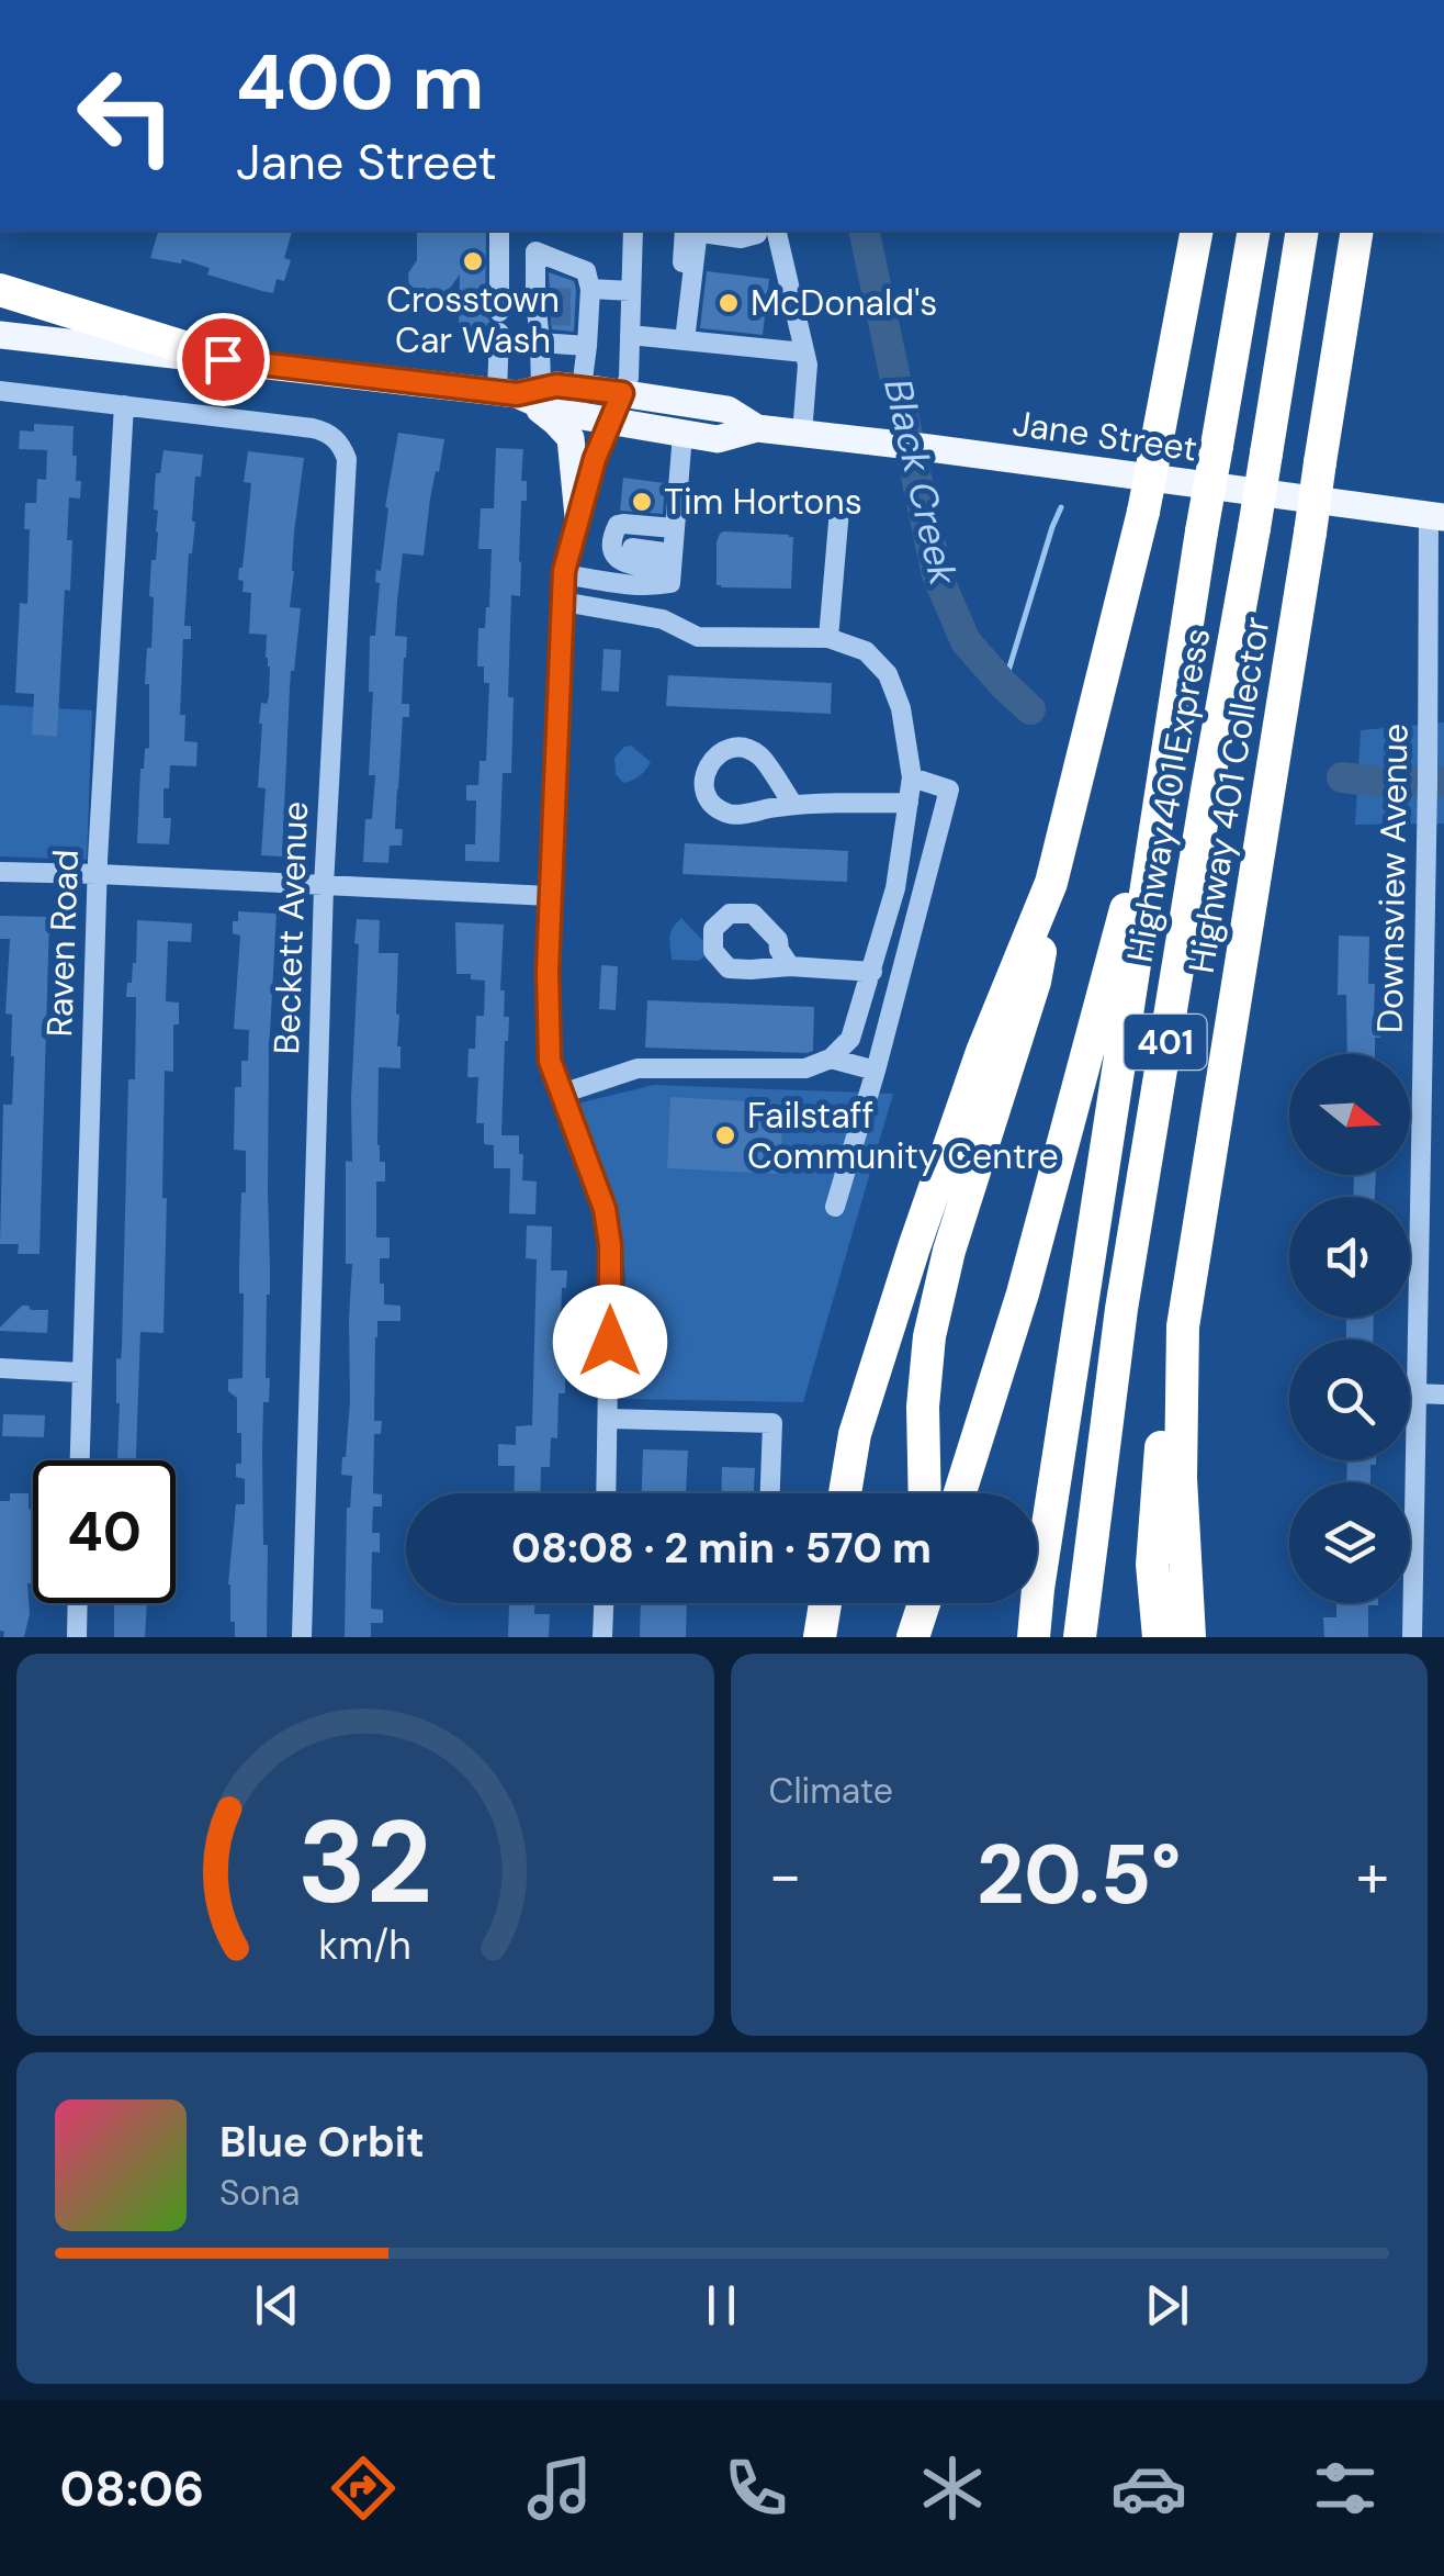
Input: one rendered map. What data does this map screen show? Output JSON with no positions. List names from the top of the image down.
{
  "streets": {
    "highway": ["Highway 401 Express", "Highway 401 Collector", "401"],
    "main road": ["Jane Street"],
    "street": ["Downsview Avenue", "Beckett Avenue", "Raven Road"]
  },
  "crossings": [
    ["Jane Street", "Downsview Avenue"],
    ["Beckett Avenue", "Raven Road"]
  ],
  "water": ["Black Creek"],
  "places": [
    "Crosstown Car Wash",
    "McDonald's",
    "Tim Hortons",
    "Failstaff Community Centre"
  ],
  "north": "right",
  "page": {
    "turn": ["400 m", "Jane Street"],
    "limit": "40",
    "trip": "08:08 · 2 min · 570 m",
    "tile": "Climate",
    "heat": ["−", "20.5°", "+"],
    "song": ["Blue Orbit", "Sona"],
    "tabs": "08:06",
    "gauge": ["32", "km/h"]
  }
}
